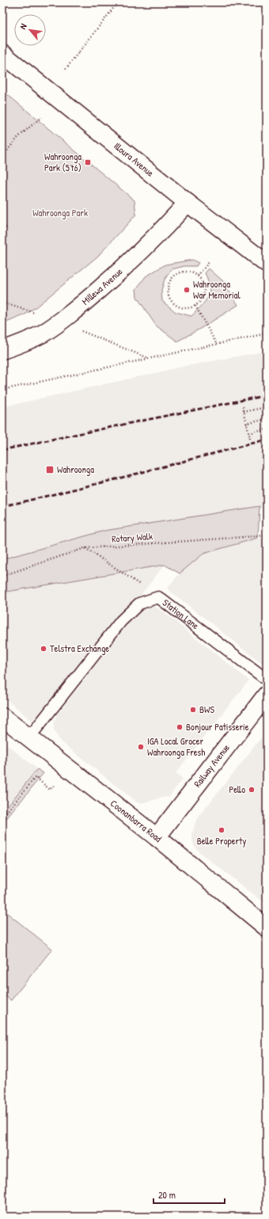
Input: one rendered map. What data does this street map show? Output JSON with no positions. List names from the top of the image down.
{
  "streets": {
    "street": [
      "Illoura Avenue",
      "Millewa Avenue",
      "Railway Avenue",
      "Coonanbarra Road"
    ],
    "lane": ["Station Lane"],
    "path": ["Rotary Walk"]
  },
  "crossings": [
    ["Illoura Avenue", "Millewa Avenue"],
    ["Station Lane", "Coonanbarra Road"],
    ["Railway Avenue", "Coonanbarra Road"]
  ],
  "parks": ["Wahroonga Park"],
  "places": {
    "transit": ["Wahroonga Park (576)", "Wahroonga"],
    "other": [
      "Wahroonga War Memorial",
      "Telstra Exchange",
      "BWS",
      "Bonjour Patisserie",
      "IGA Local Grocer Wahroonga Fresh",
      "Pello",
      "Belle Property"
    ]
  },
  "scale_bar": "20 m",
  "north": "top left"
}
